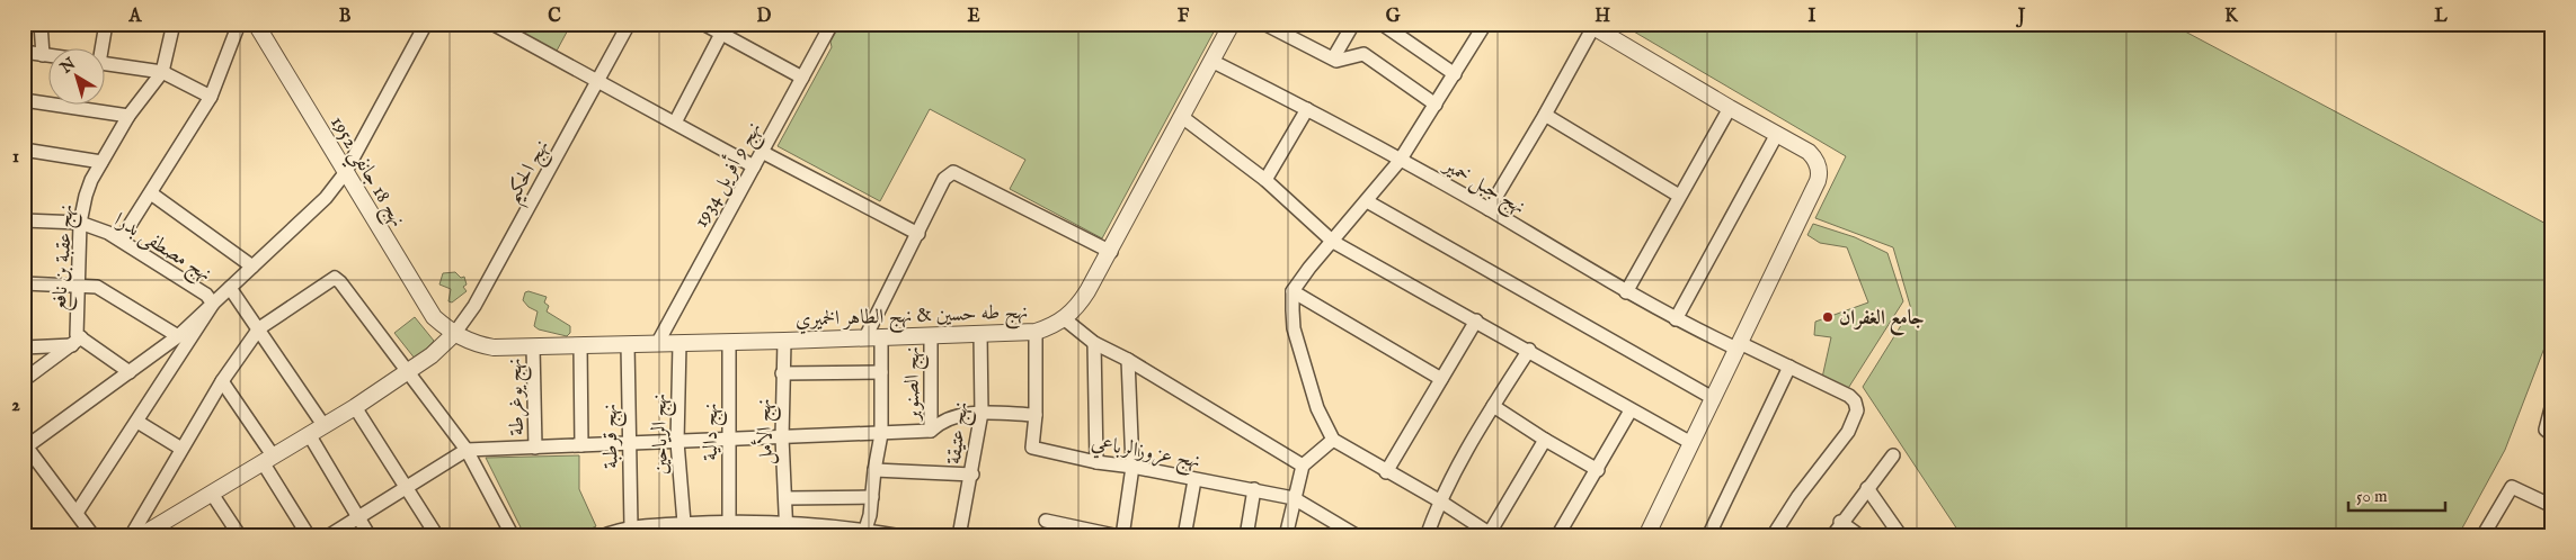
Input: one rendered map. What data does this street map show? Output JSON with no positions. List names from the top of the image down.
{
  "streets": {
    "street": [
      "نهج 18 جانفي 1952",
      "نهج الحكيم",
      "نهج 9 أفريل 1934",
      "نهج جبل خمير",
      "نهج مصطفى بدرا",
      "نهج عقبة بن نافع",
      "نهج طه حسين & نهج الطاهر الخميري",
      "نهج الصنوبر",
      "نهج يوغرطة",
      "نهج دالية",
      "نهج الأمل",
      "نهج عتيقة",
      "نهج الرياحين",
      "نهج قرطبة",
      "نهج عزوزالرباعي"
    ]
  },
  "crossings": [
    ["نهج 18 جانفي 1952", "نهج الحكيم"],
    ["نهج 18 جانفي 1952", "نهج طه حسين & نهج الطاهر الخميري"],
    ["نهج الحكيم", "نهج طه حسين & نهج الطاهر الخميري"],
    ["نهج 9 أفريل 1934", "نهج طه حسين & نهج الطاهر الخميري"],
    ["نهج جبل خمير", "نهج طه حسين & نهج الطاهر الخميري"],
    ["نهج مصطفى بدرا", "نهج عقبة بن نافع"],
    ["نهج طه حسين & نهج الطاهر الخميري", "نهج الصنوبر"],
    ["نهج طه حسين & نهج الطاهر الخميري", "نهج يوغرطة"],
    ["نهج طه حسين & نهج الطاهر الخميري", "نهج دالية"],
    ["نهج طه حسين & نهج الطاهر الخميري", "نهج الأمل"],
    ["نهج طه حسين & نهج الطاهر الخميري", "نهج عتيقة"],
    ["نهج طه حسين & نهج الطاهر الخميري", "نهج الرياحين"],
    ["نهج طه حسين & نهج الطاهر الخميري", "نهج قرطبة"],
    ["نهج طه حسين & نهج الطاهر الخميري", "نهج عزوزالرباعي"]
  ],
  "places": ["جامع الغفران"],
  "scale_bar": "50 m",
  "north": "top left",
  "grid": {
    "columns": [
      "A",
      "B",
      "C",
      "D",
      "E",
      "F",
      "G",
      "H",
      "I",
      "J",
      "K",
      "L"
    ],
    "rows": ["1", "2"]
  }
}
